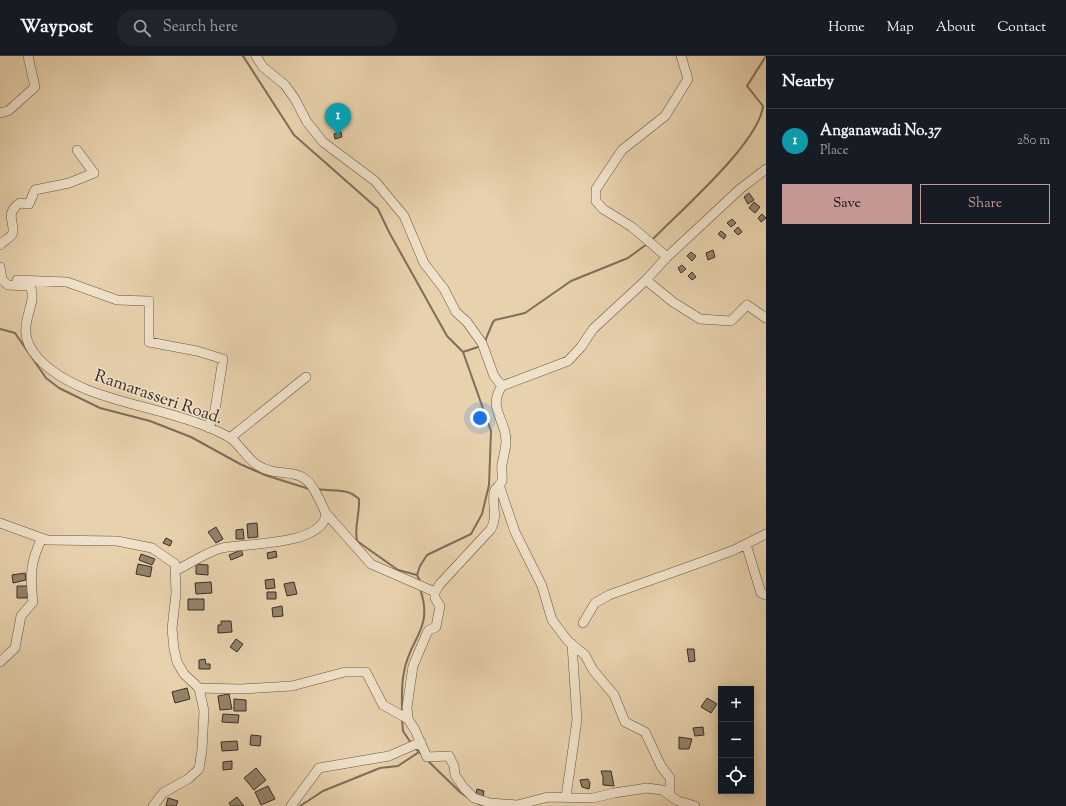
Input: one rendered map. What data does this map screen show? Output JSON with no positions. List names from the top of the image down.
{
  "streets": {
    "street": ["Ramarasseri Road."]
  },
  "page": {
    "header": "Waypost",
    "search": "Search here",
    "nav": [
      "Home",
      "Map",
      "About",
      "Contact"
    ],
    "heading": "Nearby",
    "pins": "1",
    "list": [
      {
        "mark": "1",
        "name": "Anganawadi No.37",
        "note": "Place",
        "value": "280 m"
      }
    ],
    "buttons": ["Save", "Share"],
    "map_buttons": ["+", "−"]
  }
}
